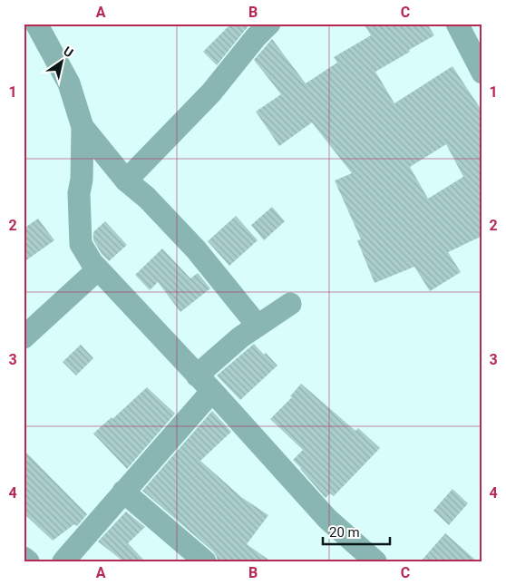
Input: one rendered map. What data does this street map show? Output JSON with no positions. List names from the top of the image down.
{
  "scale_bar": "20 m",
  "north": "top right",
  "grid": {
    "columns": ["A", "B", "C"],
    "rows": [
      "1",
      "2",
      "3",
      "4"
    ]
  }
}
